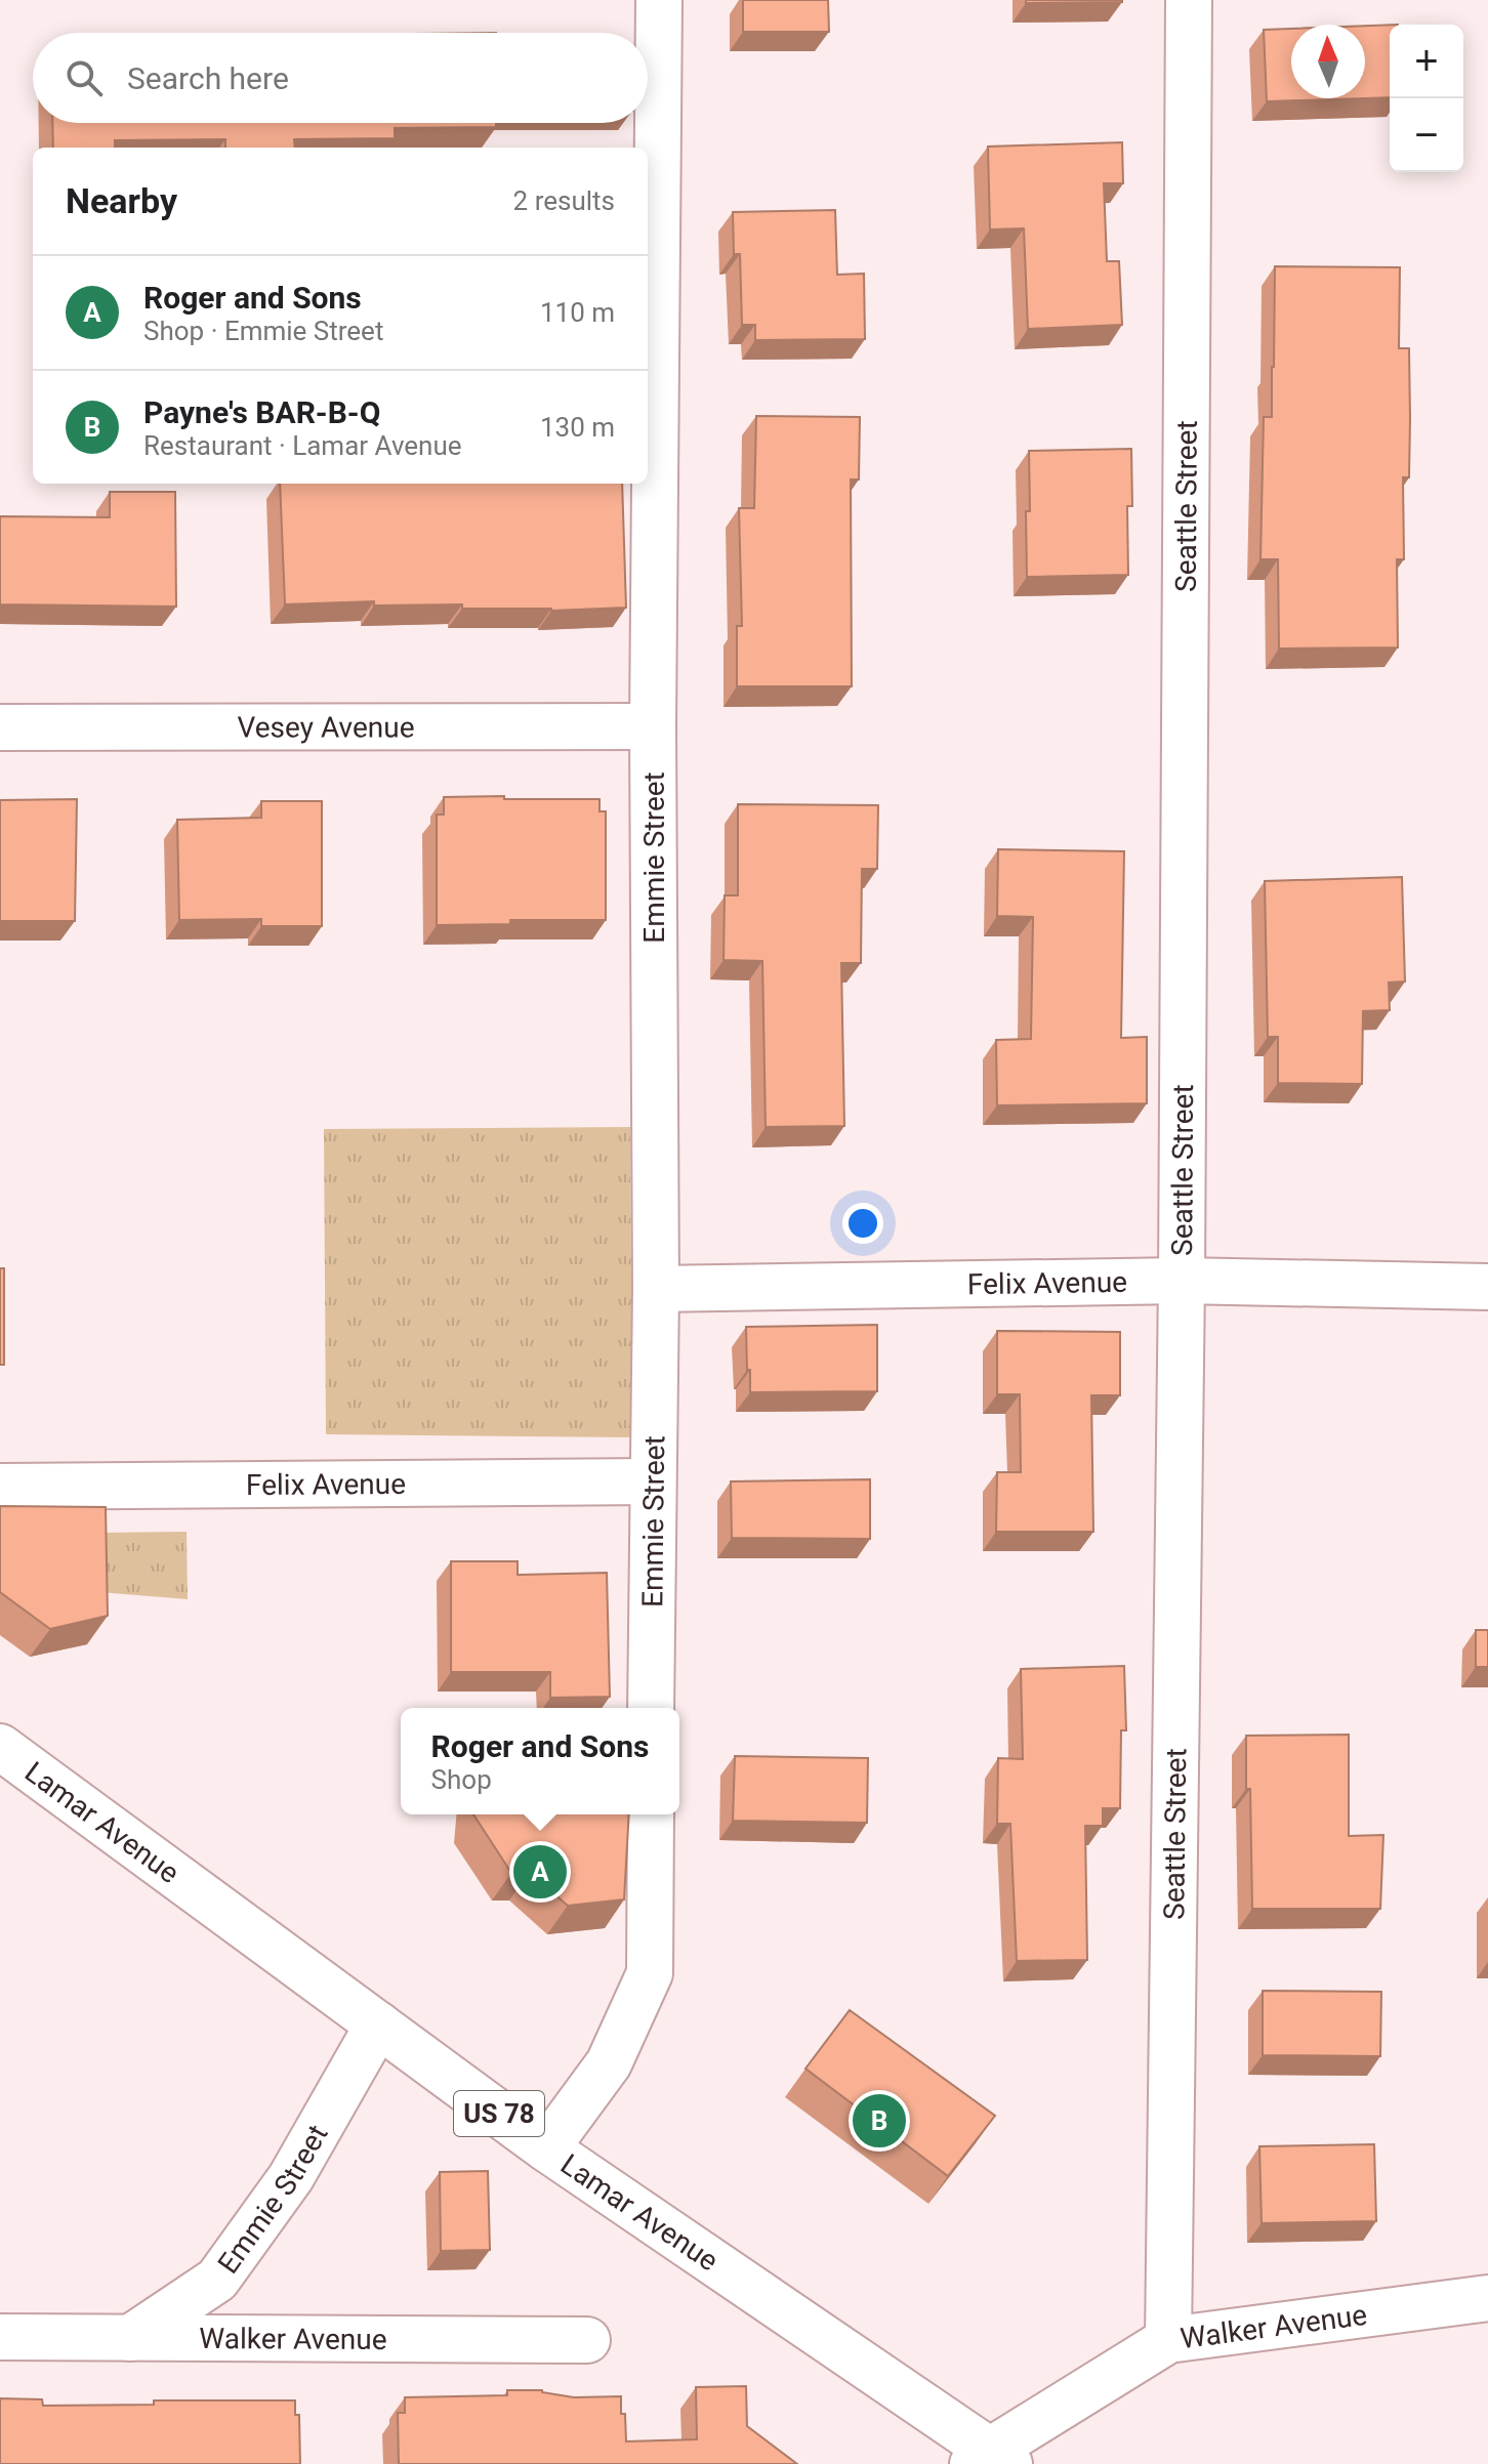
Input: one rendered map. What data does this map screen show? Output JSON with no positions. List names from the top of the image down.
{
  "streets": {
    "street": [
      "Seattle Street",
      "Vesey Avenue",
      "Emmie Street",
      "Felix Avenue",
      "Lamar Avenue",
      "US 78",
      "Walker Avenue"
    ]
  },
  "crossings": [
    ["Seattle Street", "Felix Avenue"],
    ["Seattle Street", "Walker Avenue"],
    ["Vesey Avenue", "Emmie Street"],
    ["Emmie Street", "Felix Avenue"],
    ["Emmie Street", "Lamar Avenue"],
    ["Emmie Street", "Walker Avenue"],
    ["Lamar Avenue", "Walker Avenue"]
  ],
  "north": "top",
  "page": {
    "map_buttons": ["+", "−"],
    "search": "Search here",
    "heading": ["Nearby", "2 results"],
    "list": [
      {
        "mark": "A",
        "name": "Roger and Sons",
        "note": "Shop · Emmie Street",
        "value": "110 m"
      },
      {
        "mark": "B",
        "name": "Payne's BAR-B-Q",
        "note": "Restaurant · Lamar Avenue",
        "value": "130 m"
      }
    ],
    "popup": ["Roger and Sons", "Shop"],
    "pins": ["A", "B"]
  }
}
